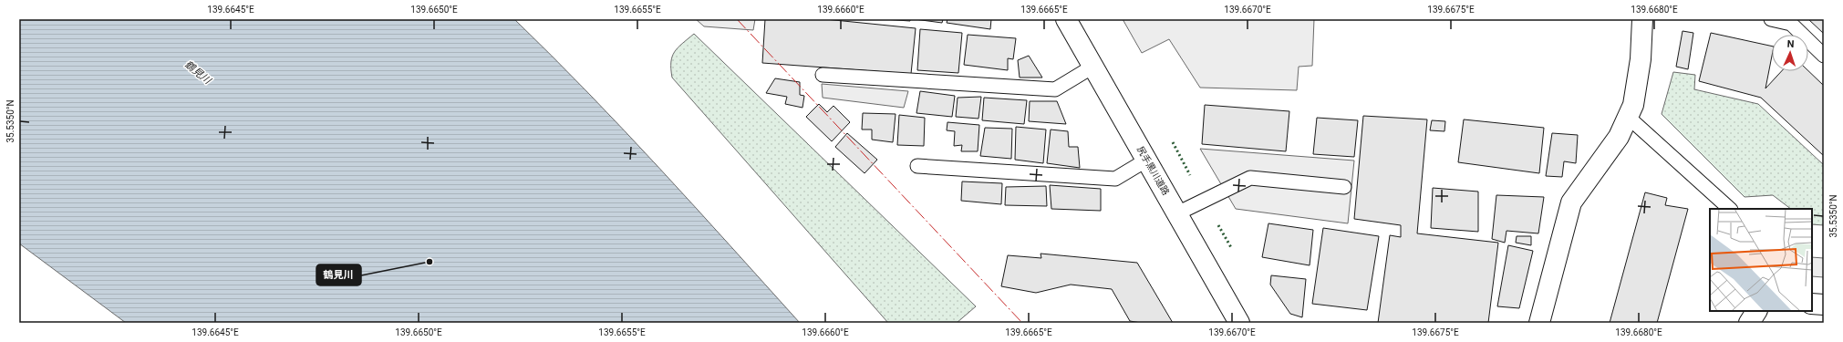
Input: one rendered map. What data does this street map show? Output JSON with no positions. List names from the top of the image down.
{
  "streets": {
    "street": ["尻手黒川道路"]
  },
  "water": ["鶴見川"],
  "places": ["鶴見川"],
  "north": "top",
  "coordinates": [
    "139.6645°E",
    "139.6650°E",
    "139.6655°E",
    "139.6660°E",
    "139.6665°E",
    "139.6670°E",
    "139.6675°E",
    "139.6680°E",
    "35.5350°N"
  ]
}
